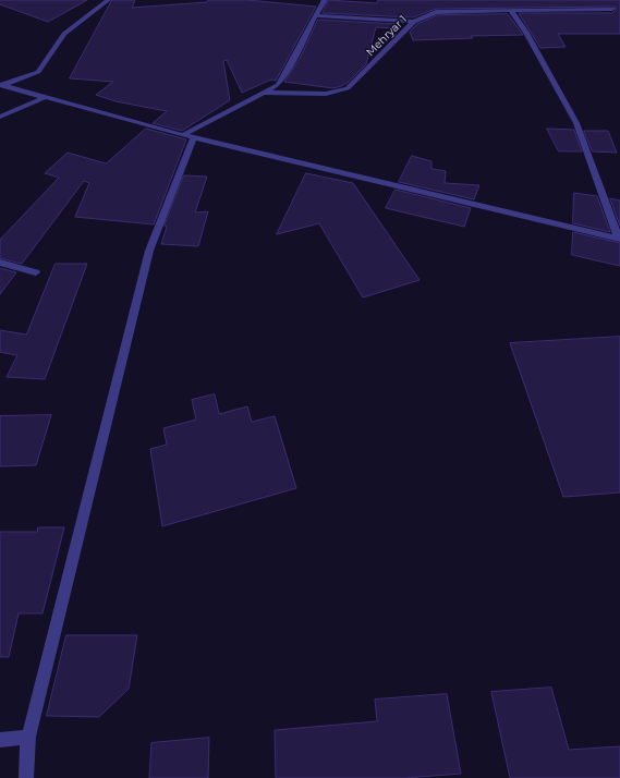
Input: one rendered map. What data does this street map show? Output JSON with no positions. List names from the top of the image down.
{
  "streets": {
    "street": ["Mehryar 1"]
  }
}
